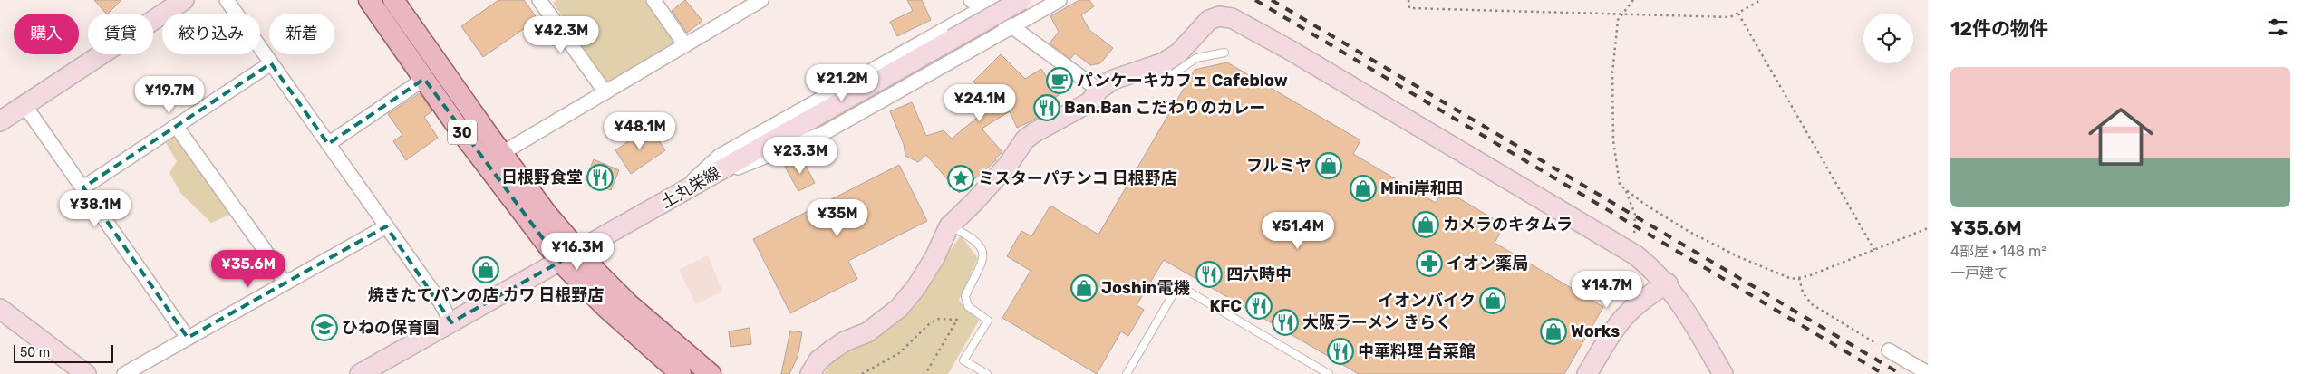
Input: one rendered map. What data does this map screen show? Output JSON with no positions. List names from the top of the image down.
{
  "streets": {
    "main road": ["30"],
    "street": ["土丸栄線"]
  },
  "crossings": [
    ["30", "土丸栄線"]
  ],
  "places": {
    "cafe": ["パンケーキカフェ Cafeblow"],
    "restaurant": [
      "Ban.Ban こだわりのカレー",
      "日根野食堂",
      "四六時中",
      "KFC",
      "大阪ラーメン きらく",
      "中華料理 台菜館"
    ],
    "shop": [
      "フルミヤ",
      "Mini岸和田",
      "カメラのキタムラ",
      "焼きたてパンの店 カワ 日根野店",
      "Joshin電機",
      "イオンバイク",
      "Works"
    ],
    "place": ["ミスターパチンコ 日根野店"],
    "pharmacy": ["イオン薬局"],
    "school or university": ["ひねの保育園"]
  },
  "scale_bar": "50 m",
  "page": {
    "heading": "12件の物件",
    "chip": [
      "購入",
      "賃貸",
      "絞り込み",
      "新着"
    ],
    "price": [
      "¥42.3M",
      "¥21.2M",
      "¥19.7M",
      "¥24.1M",
      "¥48.1M",
      "¥23.3M",
      "¥38.1M",
      "¥35M",
      "¥51.4M",
      "¥16.3M",
      "¥35.6M",
      "¥14.7M"
    ],
    "list": [
      {
        "name": "¥35.6M",
        "note": "4部屋 · 148 m² · 一戸建て"
      }
    ],
    "scale": "50 m"
  }
}
